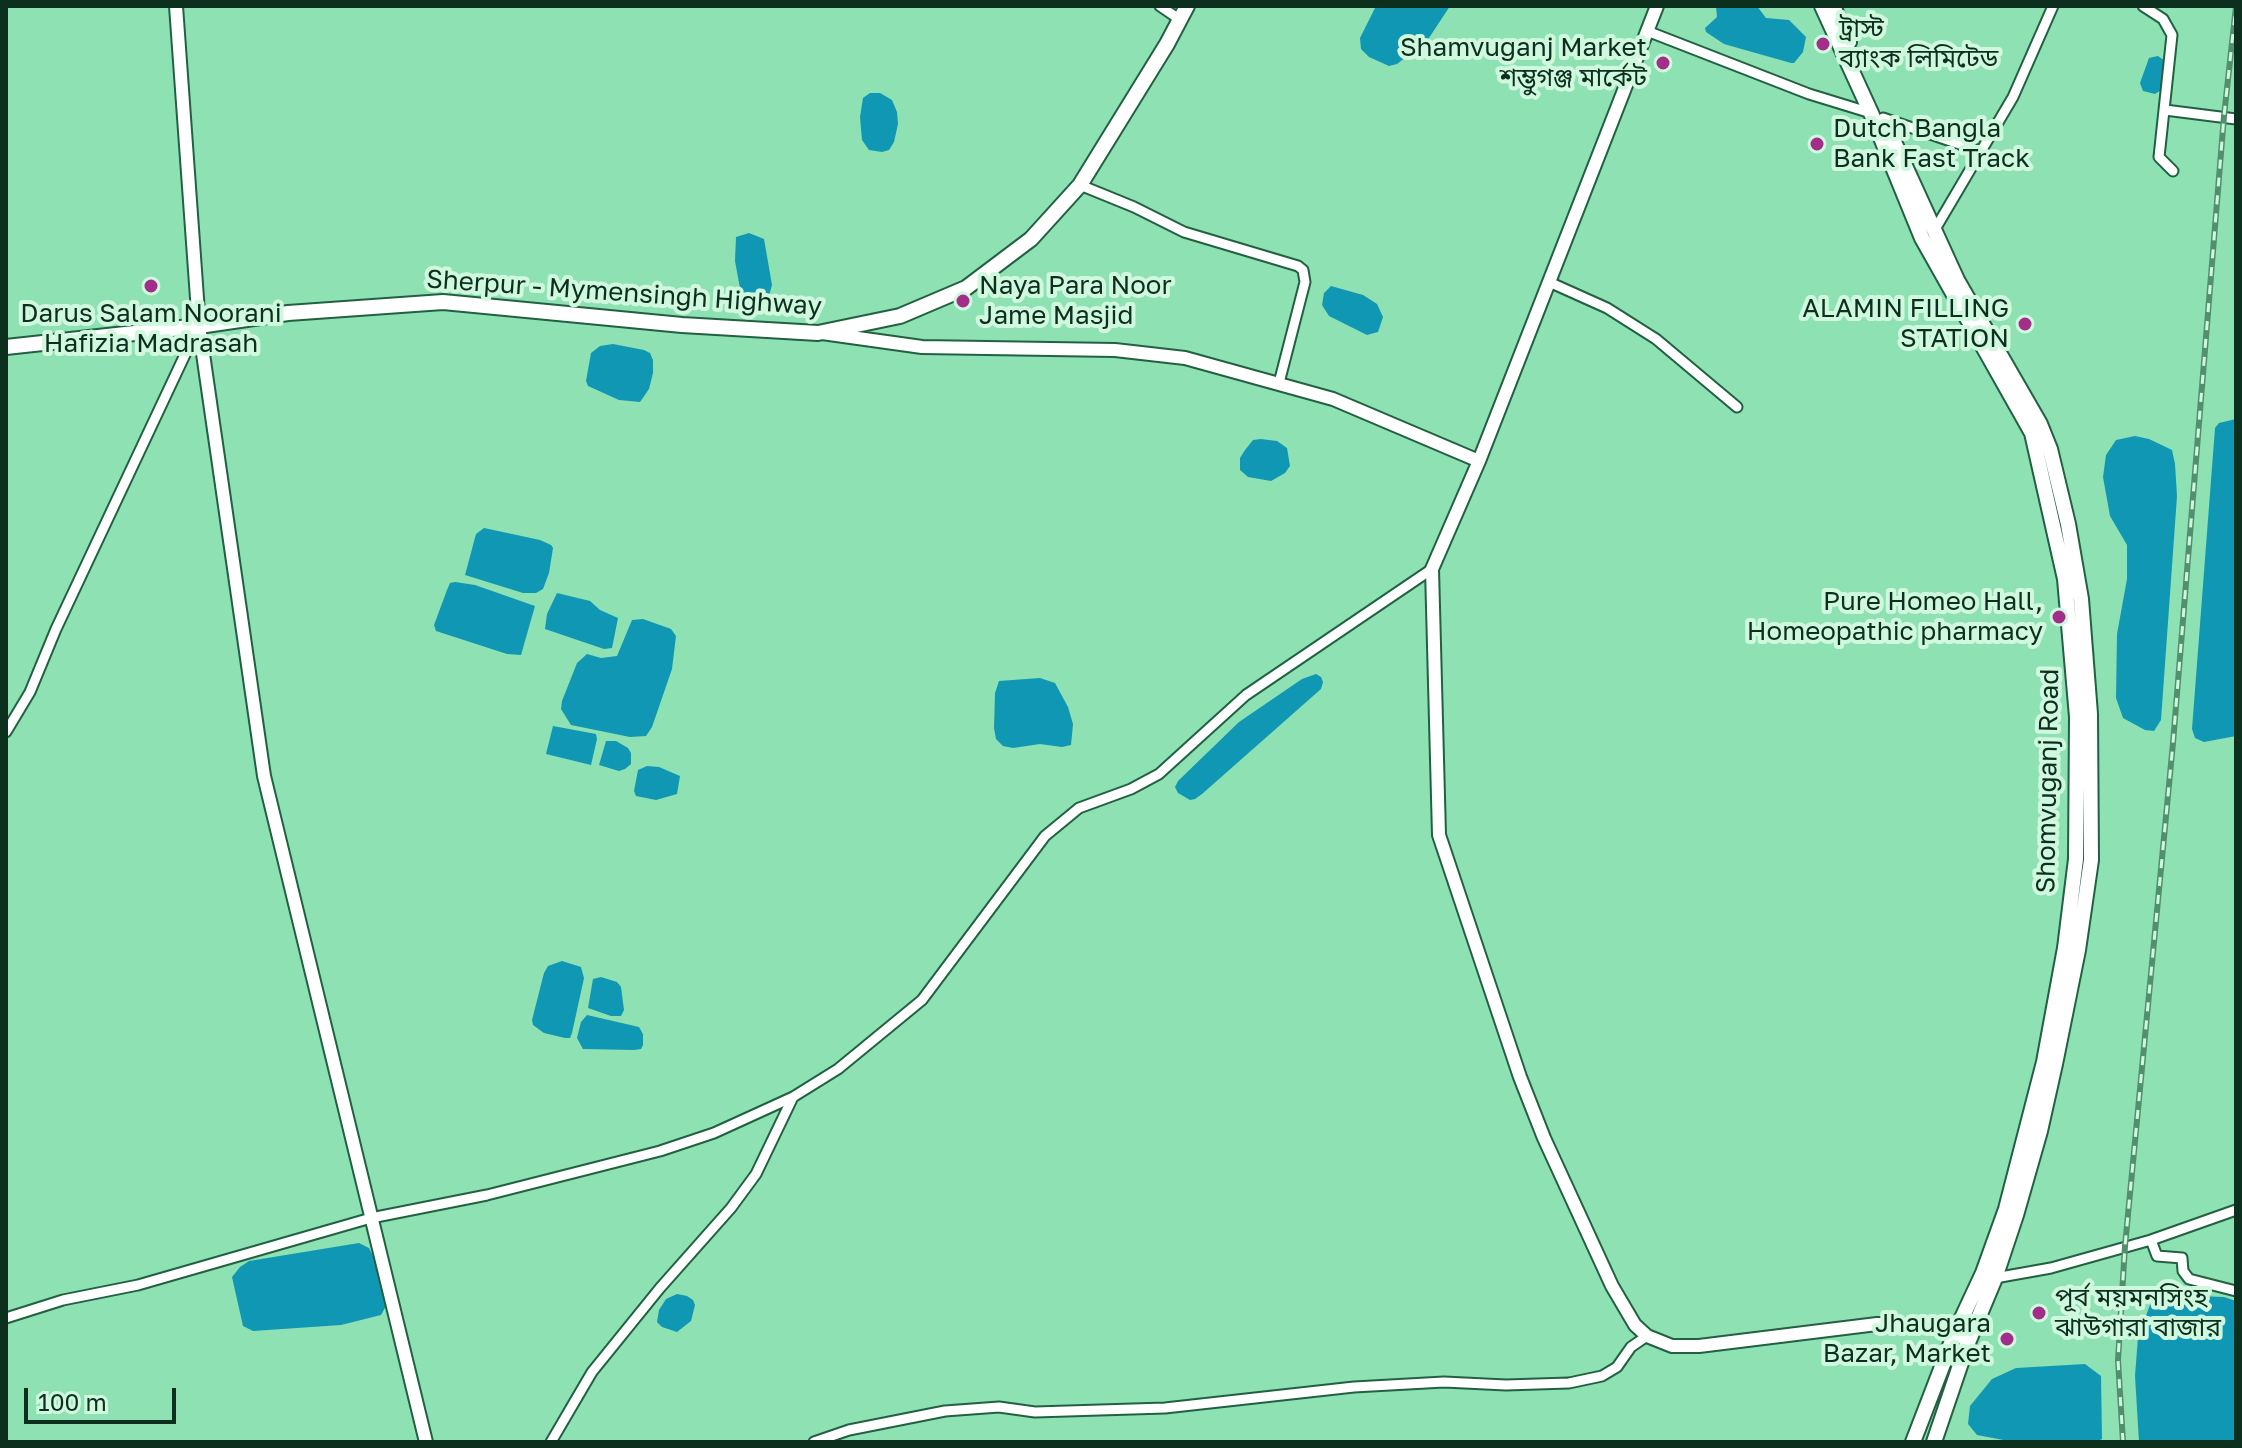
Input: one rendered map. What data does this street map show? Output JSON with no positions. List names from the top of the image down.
{
  "streets": {
    "main road": ["Sherpur - Mymensingh Highway", "Shomvuganj Road"]
  },
  "places": [
    "ট্রাস্ট ব্যাংক লিমিটেড",
    "Shamvuganj Market শম্ভুগঞ্জ মার্কেট",
    "Dutch Bangla Bank Fast Track",
    "Darus Salam Noorani Hafizia Madrasah",
    "Naya Para Noor Jame Masjid",
    "ALAMIN FILLING STATION",
    "Pure Homeo Hall, Homeopathic pharmacy",
    "পূর্ব ময়মনসিংহ ঝাউগারা বাজার",
    "Jhaugara Bazar, Market"
  ],
  "scale_bar": "100 m"
}
